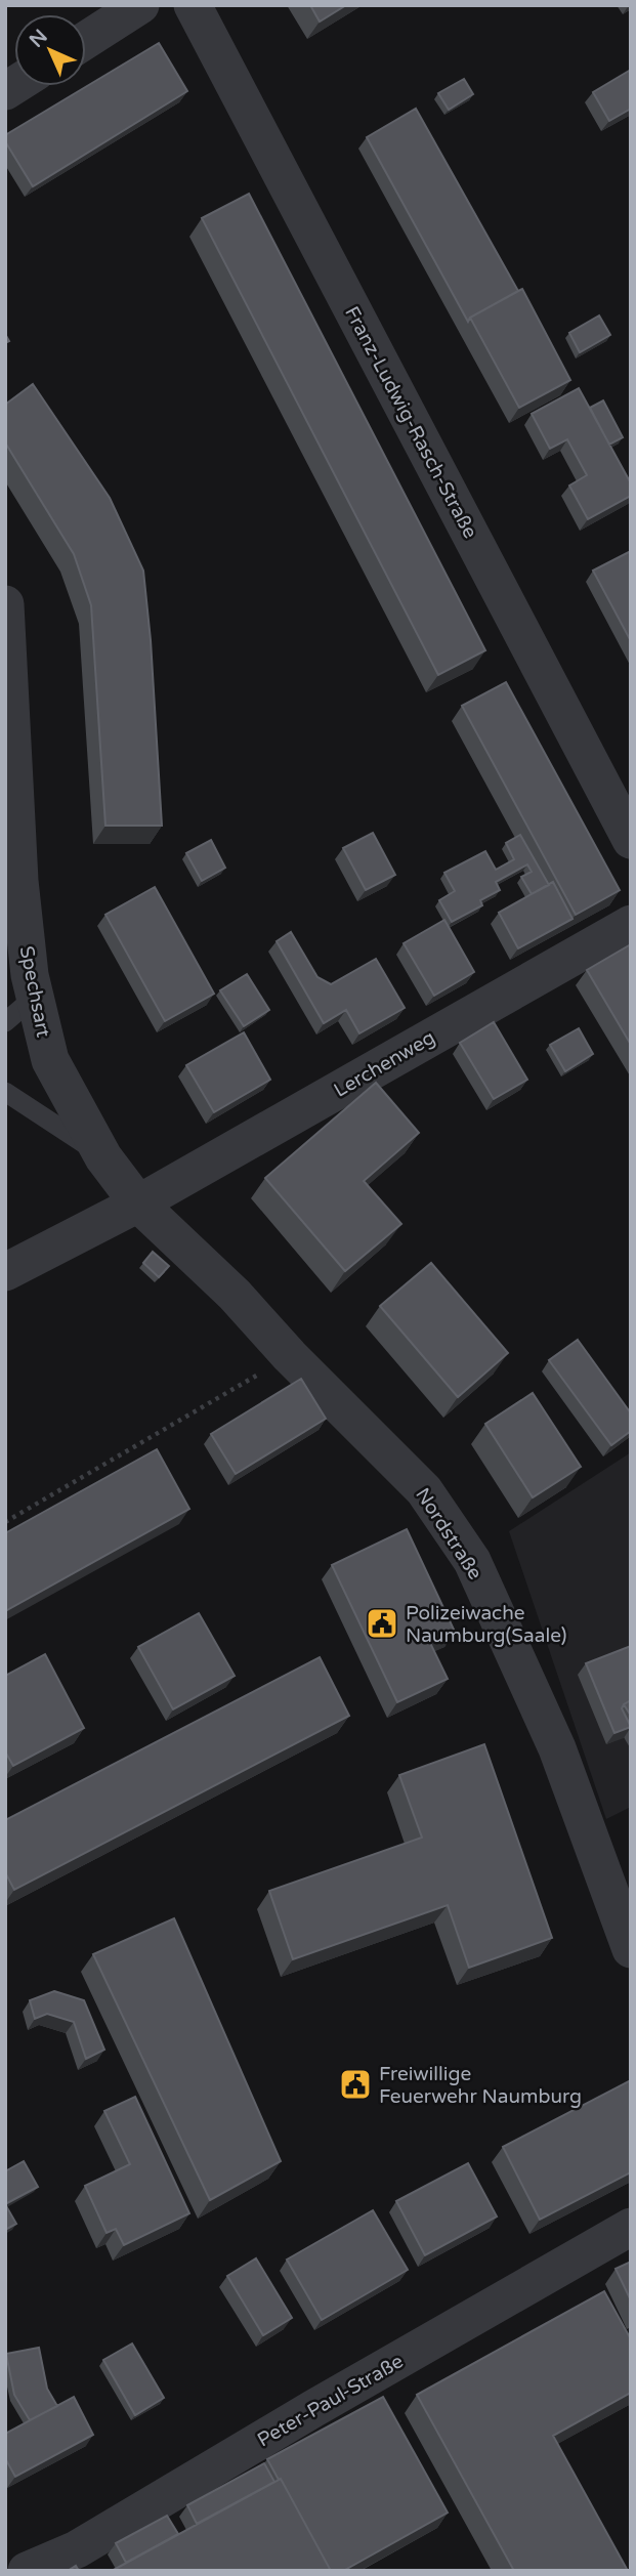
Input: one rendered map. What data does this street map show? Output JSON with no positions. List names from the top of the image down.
{
  "streets": {
    "street": [
      "Franz-Ludwig-Rasch-Straße",
      "Spechsart",
      "Lerchenweg",
      "Nordstraße",
      "Peter-Paul-Straße"
    ]
  },
  "crossings": [
    ["Spechsart", "Lerchenweg"],
    ["Spechsart", "Nordstraße"],
    ["Lerchenweg", "Nordstraße"]
  ],
  "places": {
    "public building": ["Polizeiwache Naumburg(Saale)", "Freiwillige Feuerwehr Naumburg"]
  },
  "north": "top left"
}
